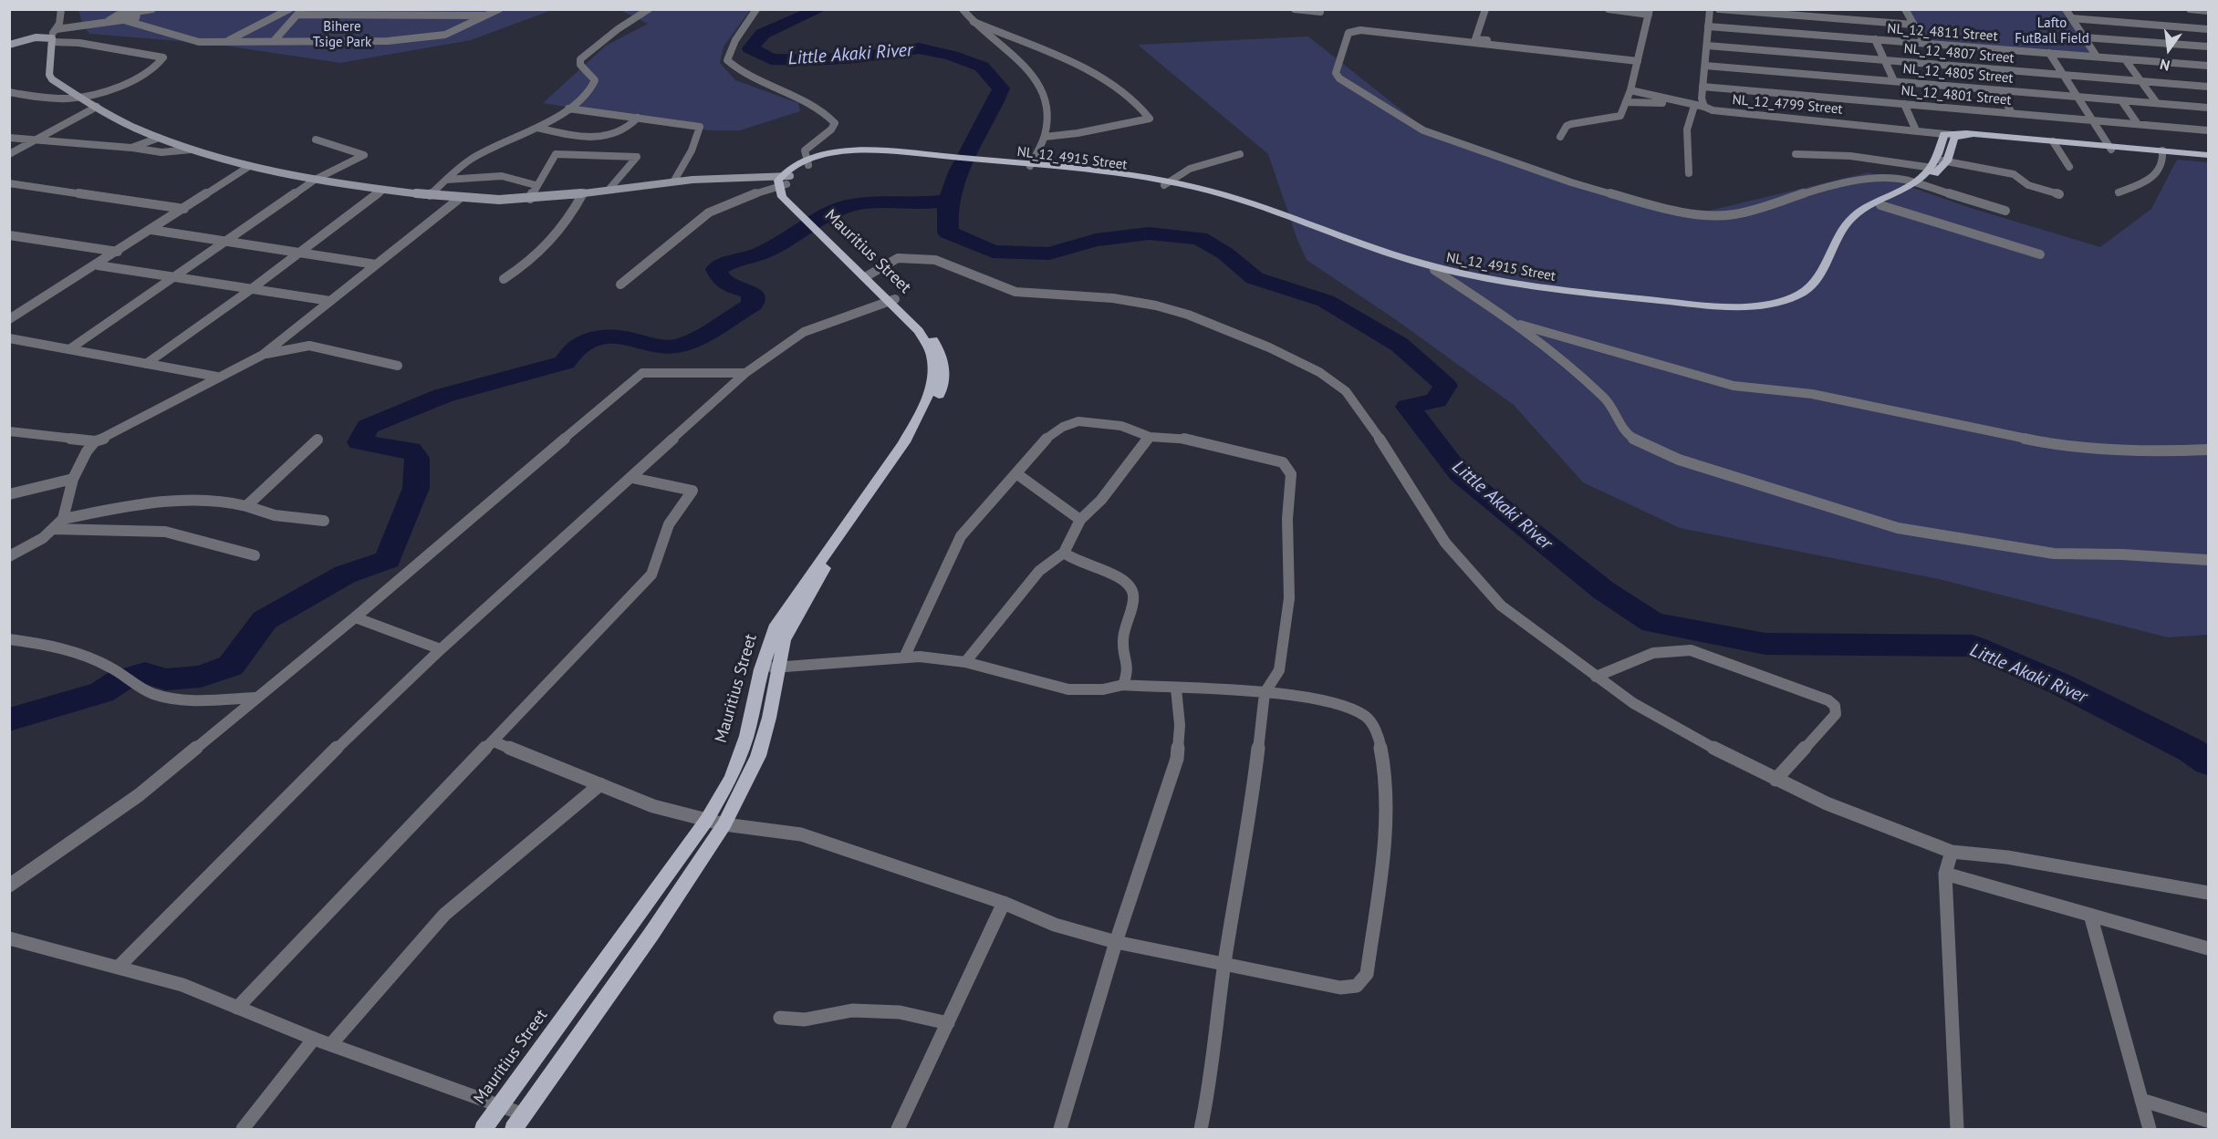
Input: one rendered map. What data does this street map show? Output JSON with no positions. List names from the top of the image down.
{
  "streets": {
    "main road": ["NL_12_4799 Street", "NL_12_4915 Street", "Mauritius Street"],
    "street": [
      "NL_12_4811 Street",
      "NL_12_4807 Street",
      "NL_12_4805 Street",
      "NL_12_4801 Street"
    ]
  },
  "crossings": [
    ["NL_12_4805 Street", "NL_12_4801 Street"],
    ["NL_12_4799 Street", "NL_12_4915 Street"],
    ["NL_12_4915 Street", "Mauritius Street"]
  ],
  "water": ["Little Akaki River"],
  "parks": ["Lafto FutBall Field", "Bihere Tsige Park"],
  "north": "bottom"
}
